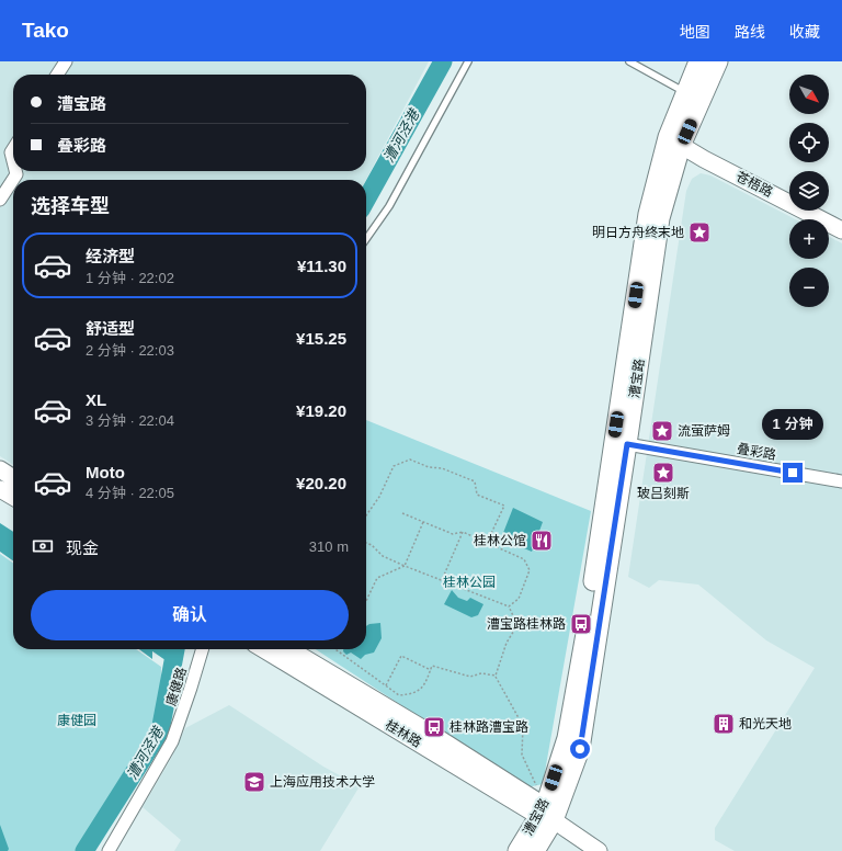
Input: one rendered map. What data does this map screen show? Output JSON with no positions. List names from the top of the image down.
{
  "streets": {
    "main road": ["苍梧路", "漕宝路", "桂林路"],
    "street": ["叠彩路", "康健路"]
  },
  "crossings": [
    ["苍梧路", "漕宝路"],
    ["漕宝路", "叠彩路"],
    ["漕宝路", "桂林路"]
  ],
  "water": ["漕河泾港"],
  "parks": ["桂林公园", "康健园"],
  "places": {
    "place": ["明日方舟终末地", "流萤萨姆", "玻吕刻斯"],
    "restaurant": ["桂林公馆"],
    "bus stop": ["漕宝路桂林路", "桂林路漕宝路"],
    "building": ["和光天地"],
    "school or university": ["上海应用技术大学"]
  },
  "north": "bottom right",
  "page": {
    "header": "Tako",
    "nav": ["地图", "路线", "收藏"],
    "map_buttons": ["+", "−"],
    "banner": ["漕宝路", "叠彩路"],
    "heading": "选择车型",
    "list": [
      {
        "name": "经济型",
        "note": "1 分钟 · 22:02",
        "value": "¥11.30"
      },
      {
        "name": "舒适型",
        "note": "2 分钟 · 22:03",
        "value": "¥15.25"
      },
      {
        "name": "XL",
        "note": "3 分钟 · 22:04",
        "value": "¥19.20"
      },
      {
        "name": "Moto",
        "note": "4 分钟 · 22:05",
        "value": "¥20.20"
      }
    ],
    "bubble": "1 分钟",
    "pay": ["现金", "310 m"],
    "buttons": "确认"
  }
}
